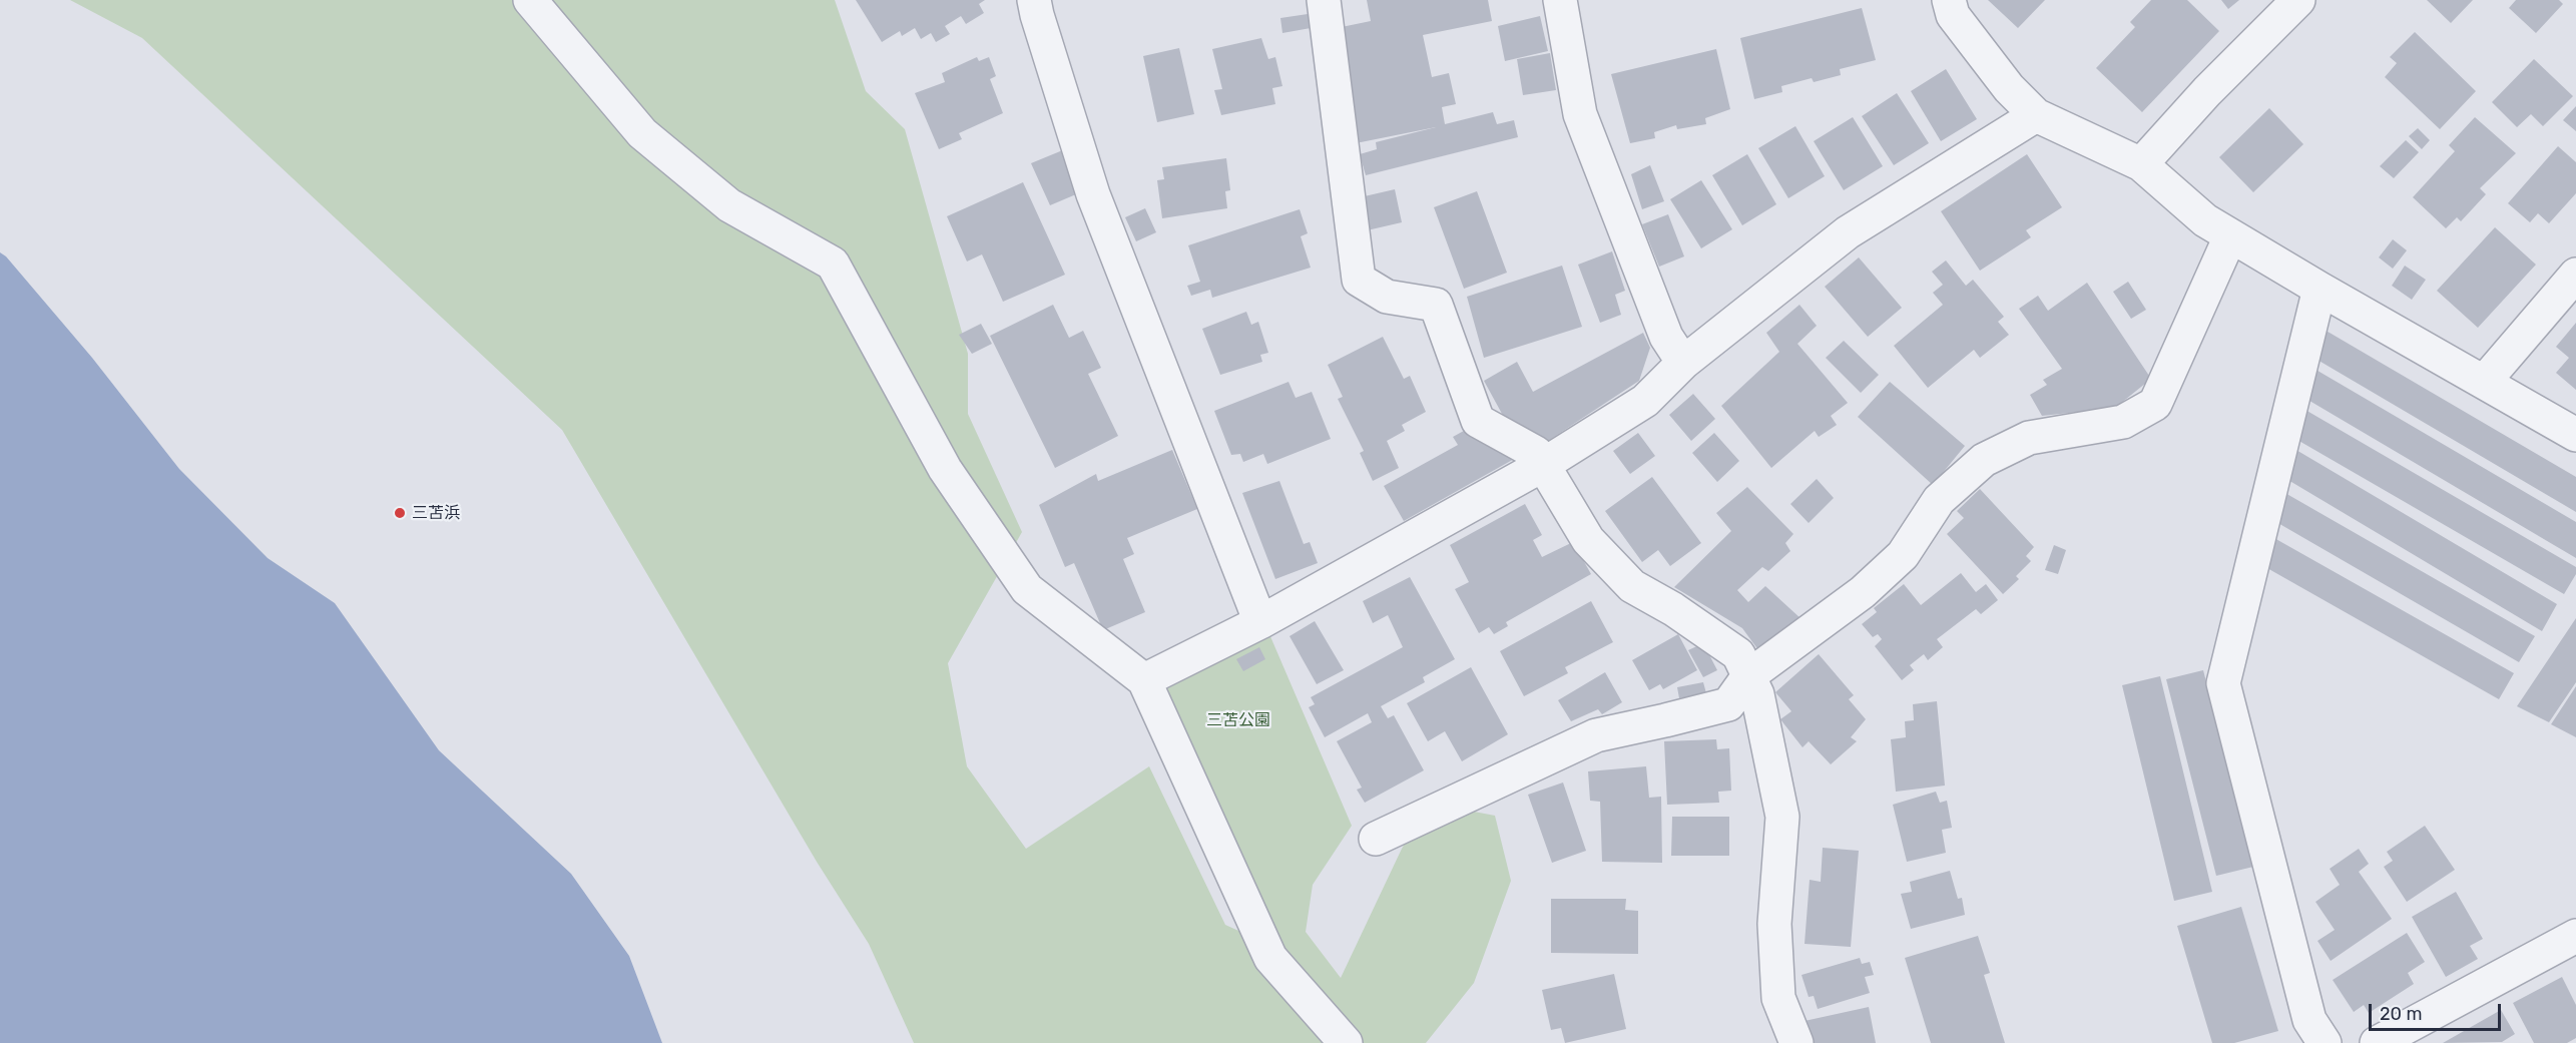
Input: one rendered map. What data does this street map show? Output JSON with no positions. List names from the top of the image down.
{
  "parks": ["三苫公園"],
  "places": ["三苫浜"],
  "scale_bar": "20 m"
}
